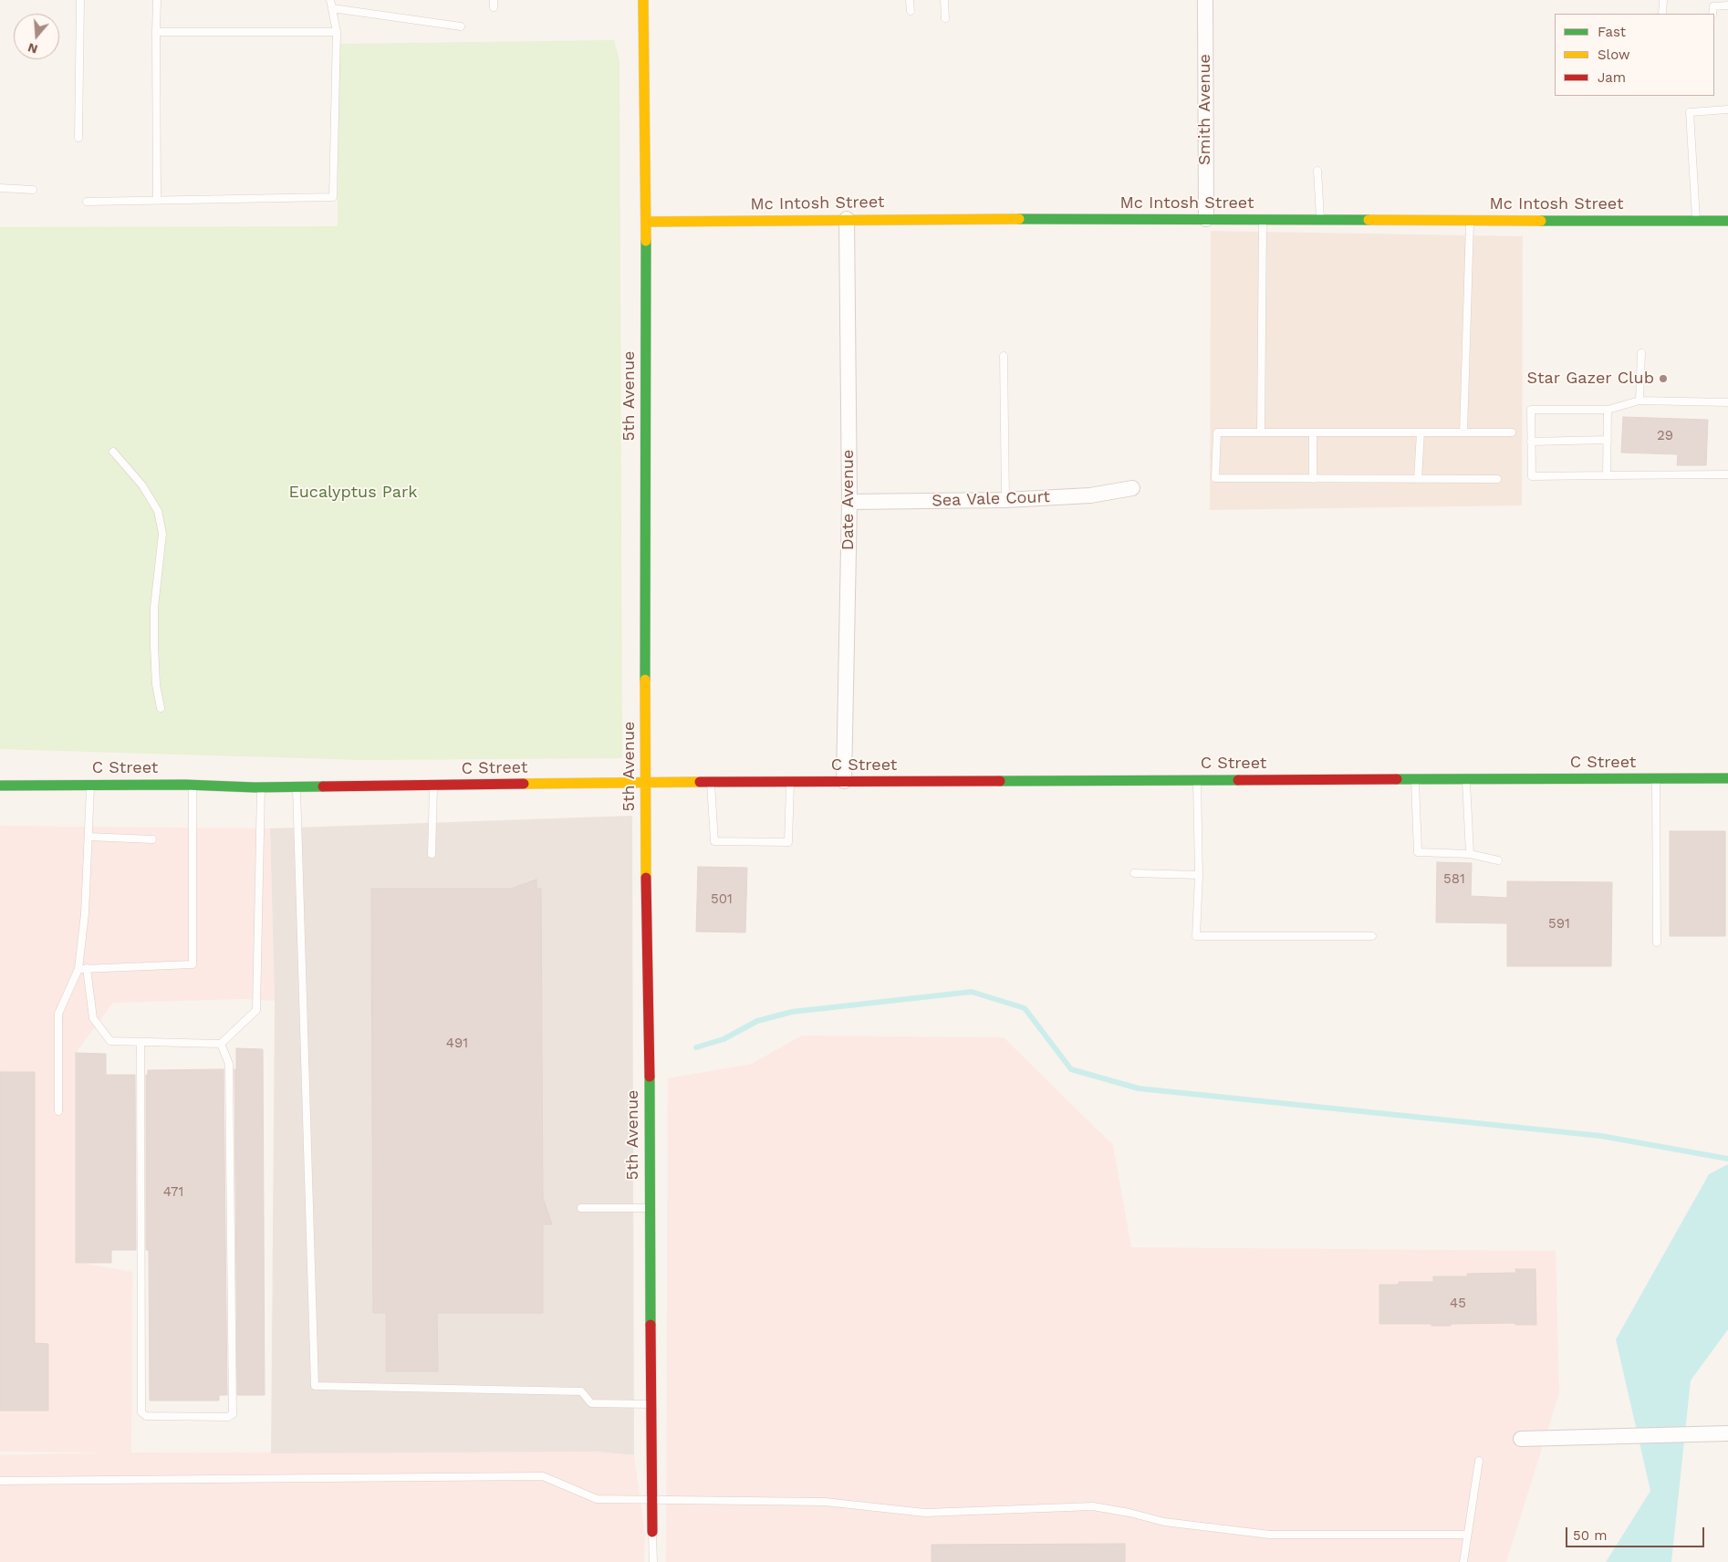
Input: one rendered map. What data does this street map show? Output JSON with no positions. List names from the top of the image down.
{
  "streets": {
    "street": [
      "Smith Avenue",
      "Mc Intosh Street",
      "5th Avenue",
      "Sea Vale Court",
      "Date Avenue",
      "C Street"
    ]
  },
  "crossings": [
    ["Smith Avenue", "Mc Intosh Street"],
    ["Mc Intosh Street", "5th Avenue"],
    ["Mc Intosh Street", "Date Avenue"],
    ["5th Avenue", "C Street"],
    ["Sea Vale Court", "Date Avenue"],
    ["Date Avenue", "C Street"]
  ],
  "parks": ["Eucalyptus Park"],
  "places": ["Star Gazer Club"],
  "house_numbers": [
    "29",
    "581",
    "501",
    "591",
    "491",
    "471",
    "45"
  ],
  "legend": ["Fast", "Slow", "Jam"],
  "scale_bar": "50 m",
  "north": "bottom"
}
